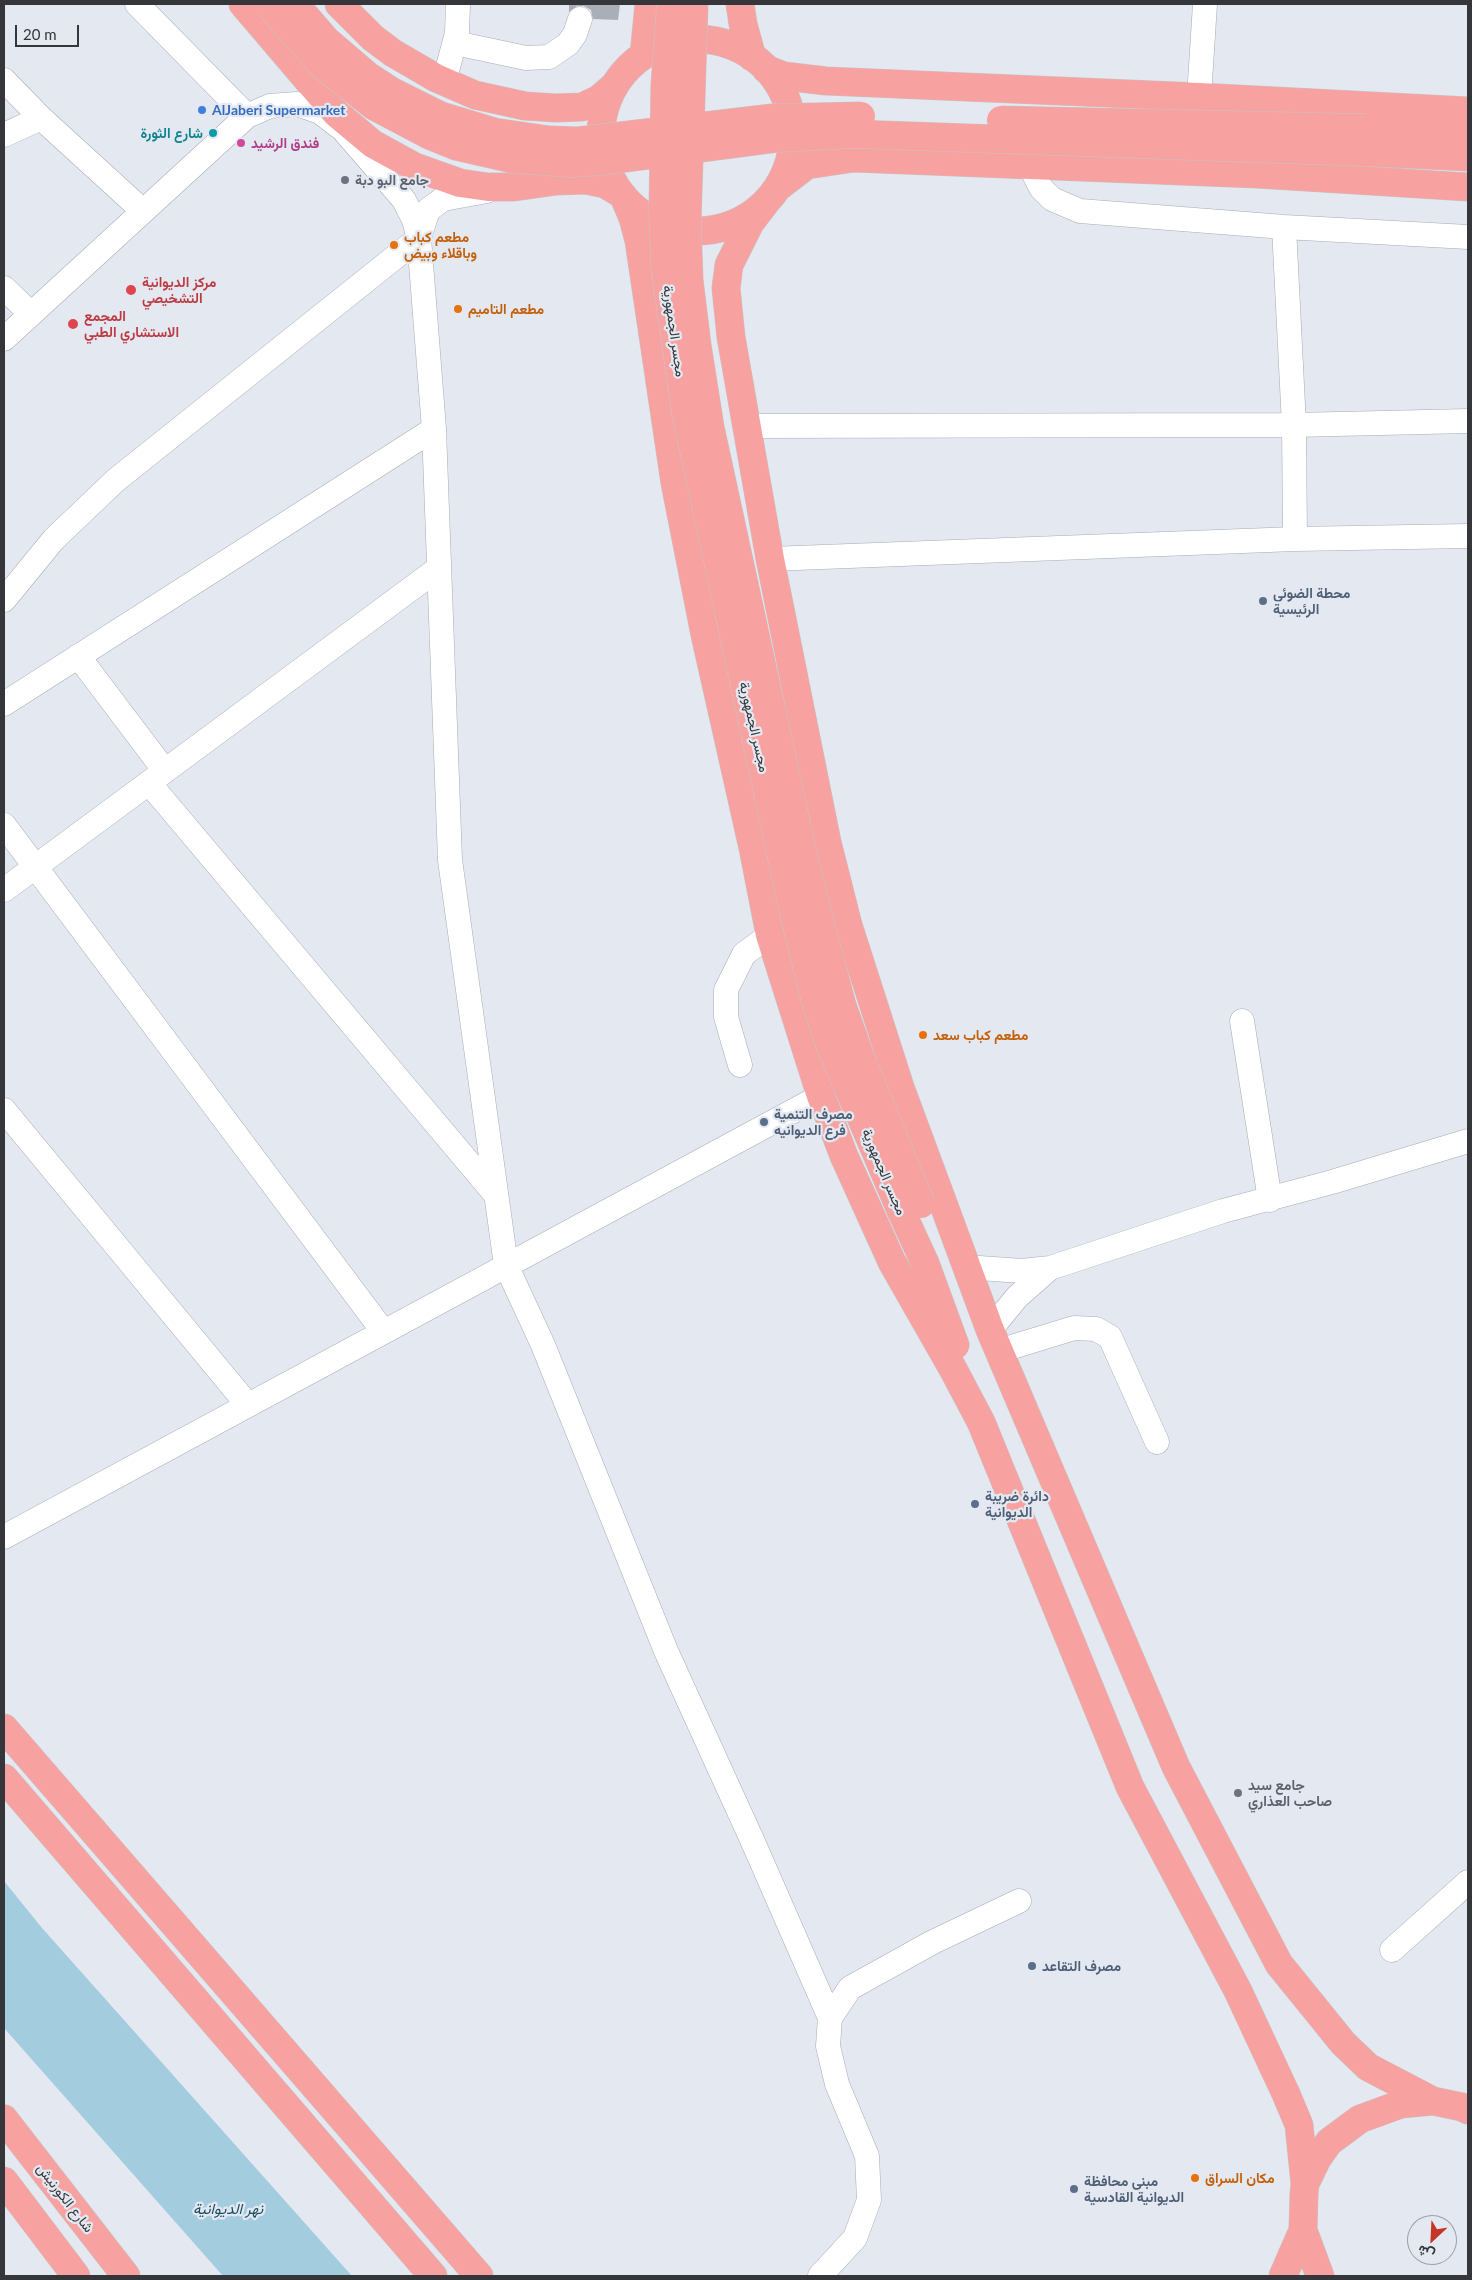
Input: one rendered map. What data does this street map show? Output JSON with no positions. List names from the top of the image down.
{
  "streets": {
    "main road": ["مجسر الجمهورية", "شارع الكورنيش"]
  },
  "water": ["نهر الديوانية"],
  "places": [
    "AlJaberi Supermarket",
    "شارع الثورة",
    "فندق الرشيد",
    "جامع البو دبة",
    "مطعم كباب وباقلاء وبيض",
    "مركز الديوانية التشخيصي",
    "مطعم التاميم",
    "المجمع الاستشاري الطبي",
    "محطة الضوئي الرئيسية",
    "مطعم كباب سعد",
    "مصرف التنمية فرع الديوانيه",
    "دائرة ضريبة الديوانية",
    "جامع سيد صاحب العذاري",
    "مصرف التقاعد",
    "مكان السراق",
    "مبنى محافظة الديوانية القادسية"
  ],
  "scale_bar": "20 m",
  "north": "bottom left"
}
